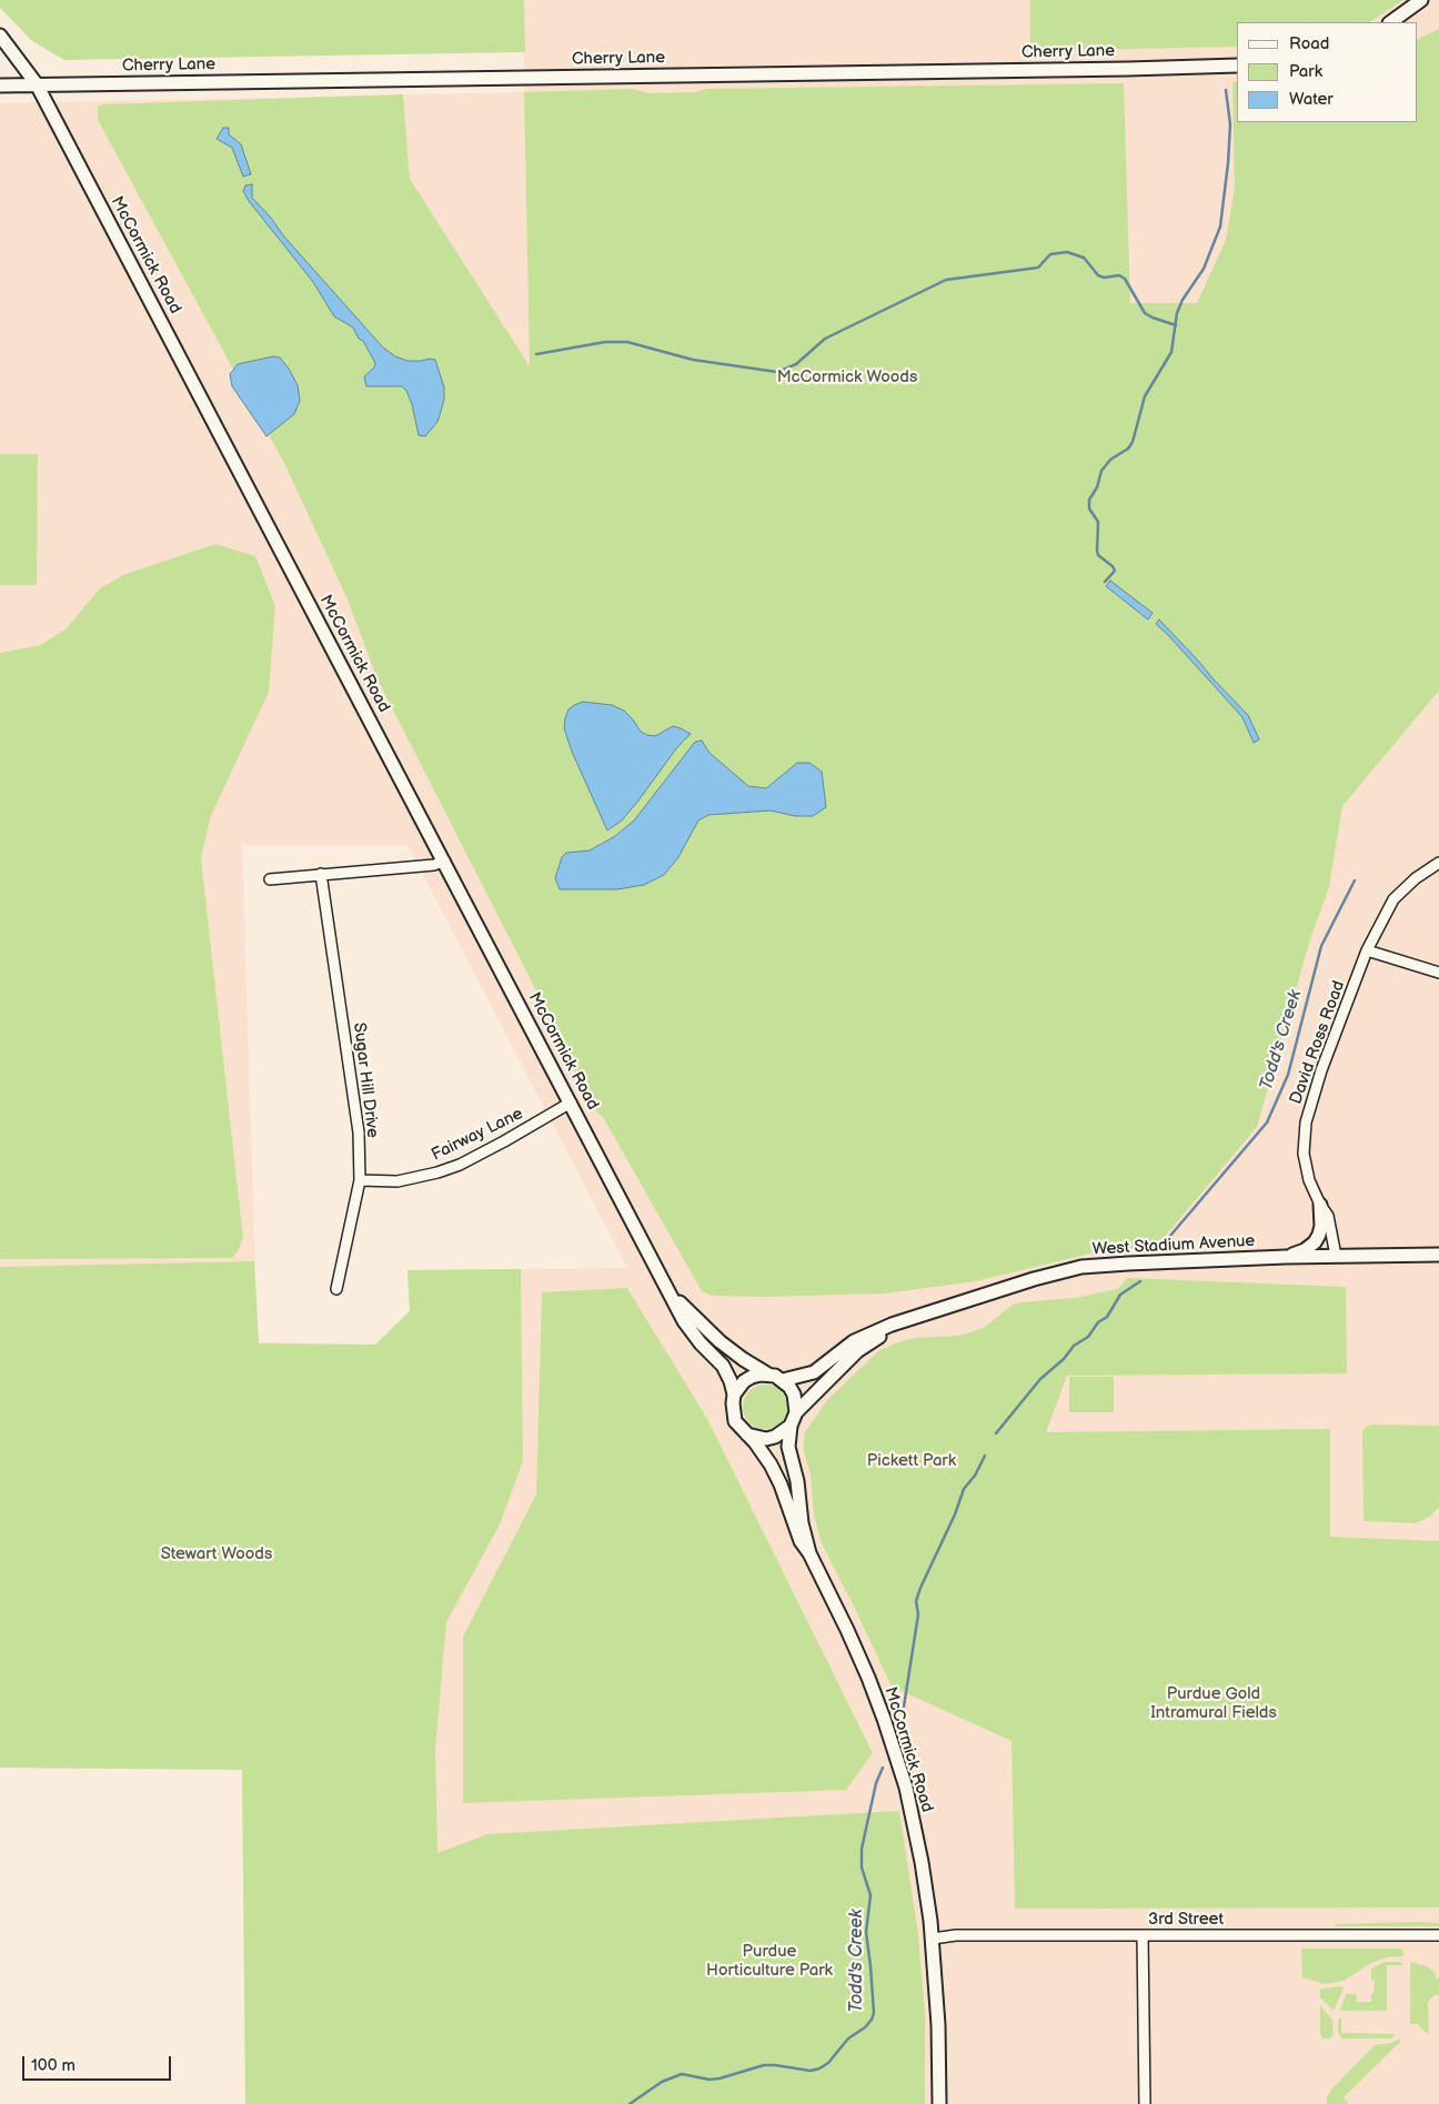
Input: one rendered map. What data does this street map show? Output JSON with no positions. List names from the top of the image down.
{
  "streets": {
    "street": [
      "Cherry Lane",
      "McCormick Road",
      "David Ross Road",
      "Sugar Hill Drive",
      "Fairway Lane",
      "West Stadium Avenue",
      "3rd Street"
    ]
  },
  "crossings": [
    ["Cherry Lane", "McCormick Road"],
    ["McCormick Road", "Fairway Lane"],
    ["McCormick Road", "West Stadium Avenue"],
    ["McCormick Road", "3rd Street"],
    ["David Ross Road", "West Stadium Avenue"],
    ["Sugar Hill Drive", "Fairway Lane"]
  ],
  "water": ["Todd's Creek"],
  "parks": [
    "McCormick Woods",
    "Pickett Park",
    "Stewart Woods",
    "Purdue Gold Intramural Fields",
    "Purdue Horticulture Park"
  ],
  "legend": ["Road", "Park", "Water"],
  "scale_bar": "100 m"
}
